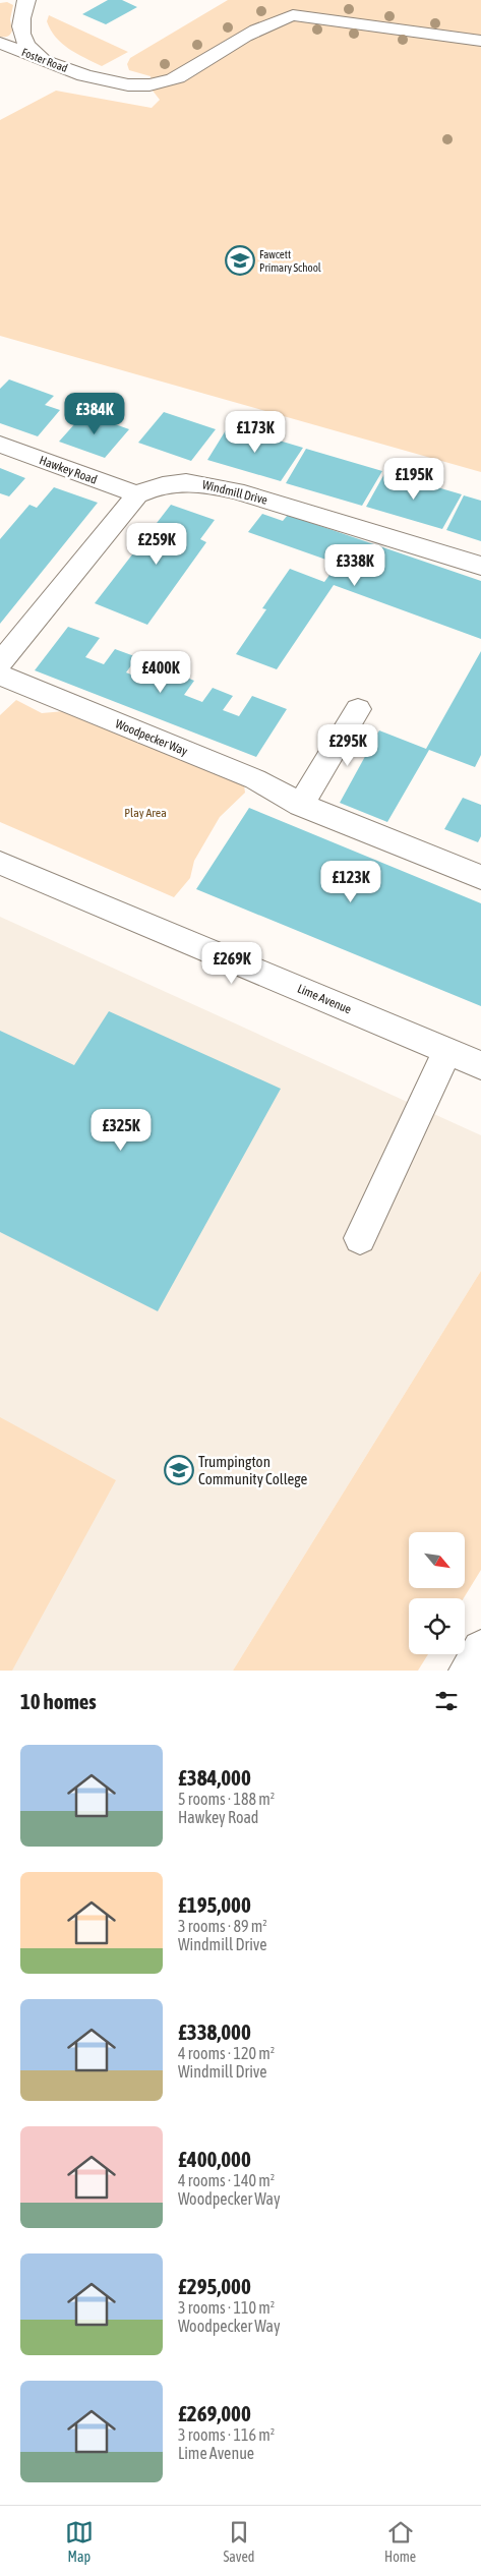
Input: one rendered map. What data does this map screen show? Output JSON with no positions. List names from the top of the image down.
{
  "streets": {
    "street": [
      "Foster Road",
      "Hawkey Road",
      "Windmill Drive",
      "Woodpecker Way",
      "Lime Avenue"
    ]
  },
  "crossings": [
    ["Hawkey Road", "Windmill Drive"]
  ],
  "parks": ["Play Area"],
  "places": {
    "school or university": ["Fawcett Primary School", "Trumpington Community College"]
  },
  "north": "bottom right",
  "page": {
    "price": [
      "£384K",
      "£173K",
      "£195K",
      "£259K",
      "£338K",
      "£400K",
      "£295K",
      "£123K",
      "£269K",
      "£325K"
    ],
    "heading": "10 homes",
    "list": [
      {
        "name": "£384,000",
        "note": "5 rooms · 188 m² · Hawkey Road"
      },
      {
        "name": "£195,000",
        "note": "3 rooms · 89 m² · Windmill Drive"
      },
      {
        "name": "£338,000",
        "note": "4 rooms · 120 m² · Windmill Drive"
      },
      {
        "name": "£400,000",
        "note": "4 rooms · 140 m² · Woodpecker Way"
      },
      {
        "name": "£295,000",
        "note": "3 rooms · 110 m² · Woodpecker Way"
      },
      {
        "name": "£269,000",
        "note": "3 rooms · 116 m² · Lime Avenue"
      }
    ],
    "tabs": ["Map", "Saved", "Home"]
  }
}
